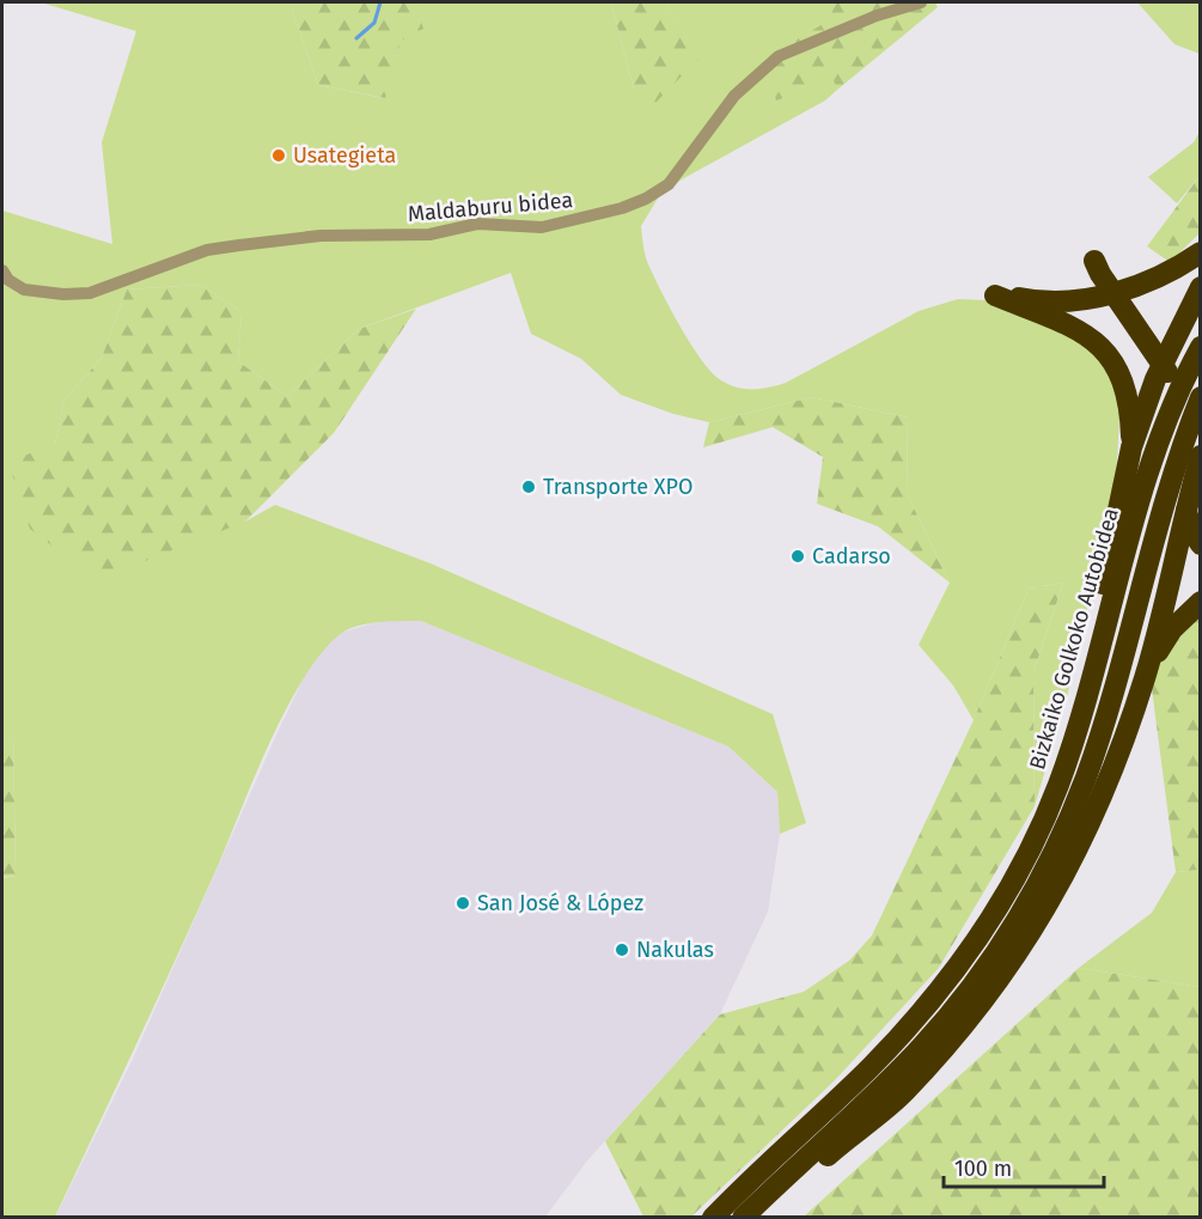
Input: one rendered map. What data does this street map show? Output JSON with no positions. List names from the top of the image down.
{
  "streets": {
    "highway": ["Bizkaiko Golkoko Autobidea"],
    "street": ["Maldaburu bidea"]
  },
  "places": [
    "Usategieta",
    "Transporte XPO",
    "Cadarso",
    "San José & López",
    "Nakulas"
  ],
  "scale_bar": "100 m"
}
